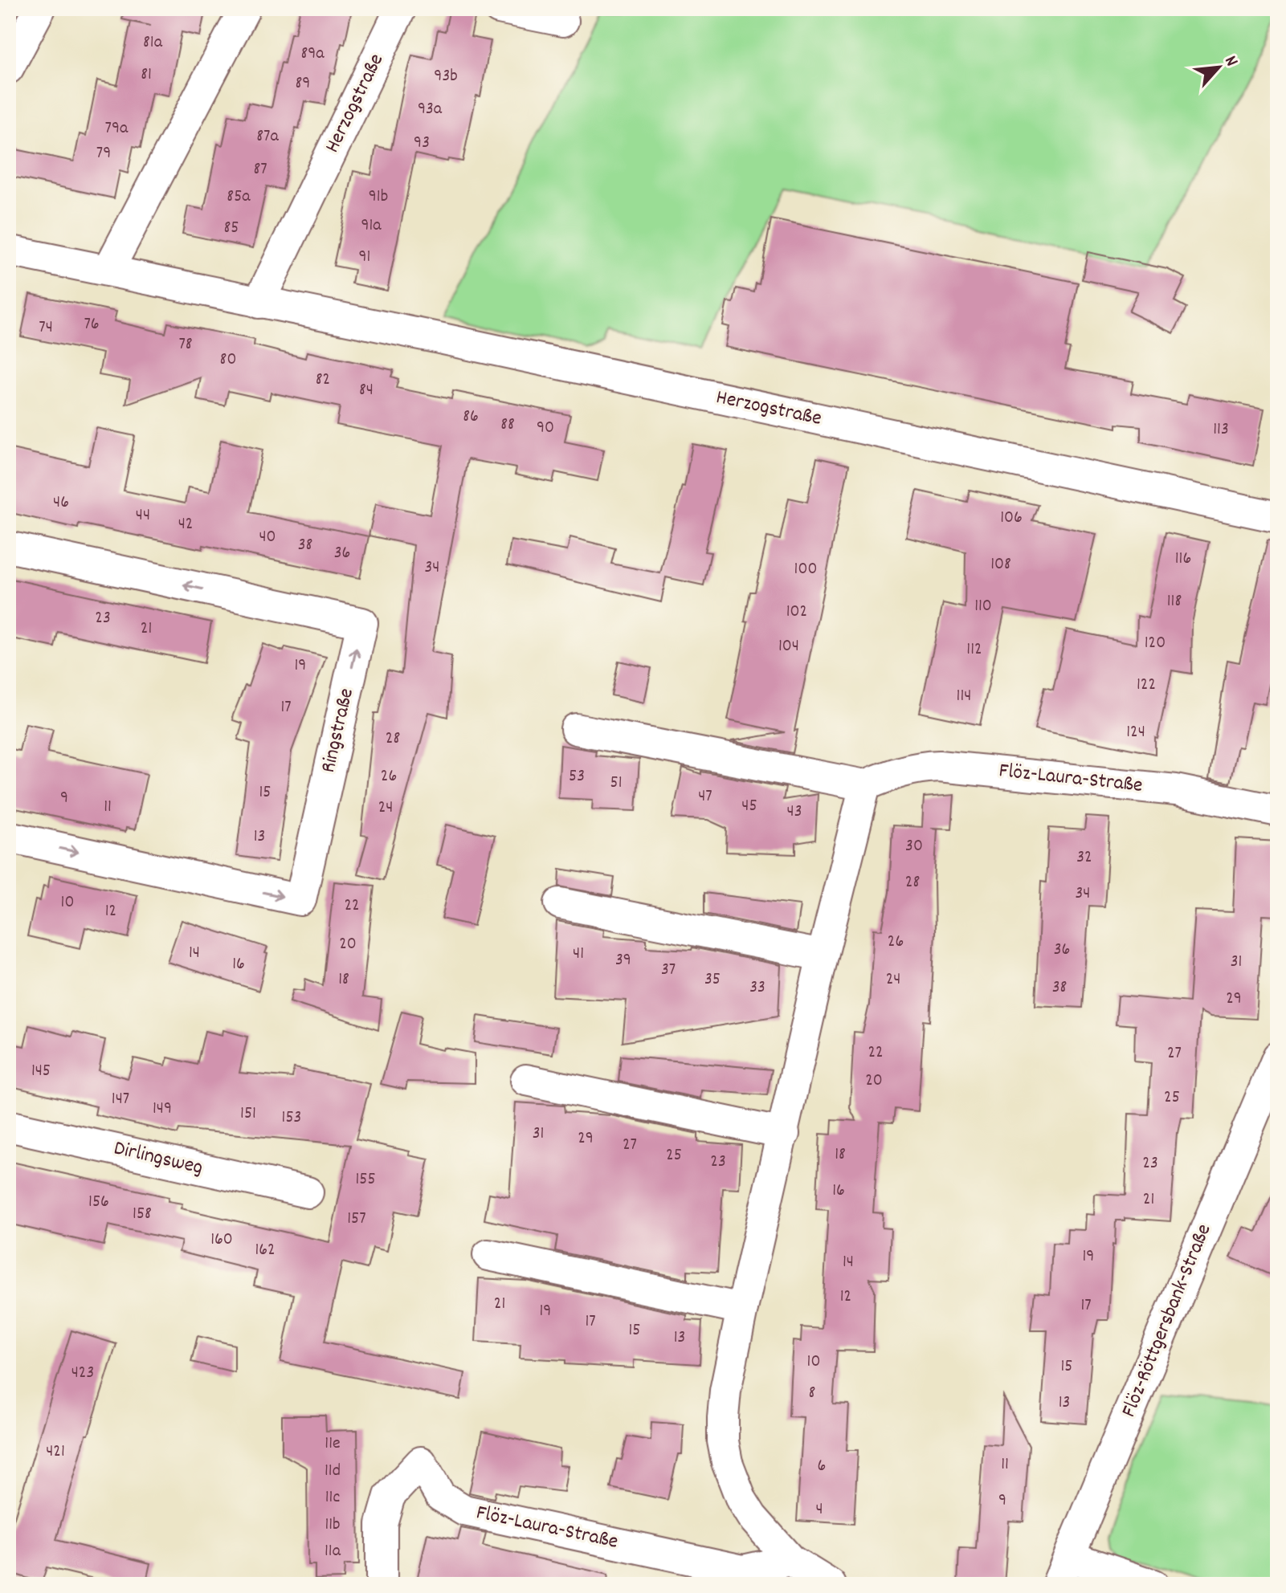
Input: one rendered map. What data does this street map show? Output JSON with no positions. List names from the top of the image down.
{
  "streets": {
    "street": [
      "Herzogstraße",
      "Ringstraße",
      "Flöz-Laura-Straße",
      "Dirlingsweg",
      "Flöz-Röttgersbank-Straße"
    ]
  },
  "house_numbers": [
    "81a",
    "89a",
    "81",
    "93b",
    "89",
    "93a",
    "79a",
    "87a",
    "93",
    "79",
    "87",
    "85a",
    "91b",
    "91a",
    "85",
    "91",
    "76",
    "74",
    "78",
    "80",
    "82",
    "84",
    "86",
    "88",
    "90",
    "113",
    "46",
    "44",
    "106",
    "42",
    "40",
    "38",
    "36",
    "116",
    "108",
    "34",
    "100",
    "118",
    "110",
    "102",
    "23",
    "21",
    "120",
    "104",
    "112",
    "19",
    "122",
    "114",
    "17",
    "124",
    "28",
    "26",
    "53",
    "51",
    "15",
    "47",
    "9",
    "45",
    "11",
    "24",
    "43",
    "13",
    "30",
    "32",
    "28",
    "34",
    "10",
    "22",
    "12",
    "26",
    "20",
    "36",
    "14",
    "41",
    "39",
    "31",
    "16",
    "37",
    "18",
    "35",
    "24",
    "33",
    "38",
    "29",
    "22",
    "27",
    "145",
    "20",
    "25",
    "147",
    "149",
    "151",
    "153",
    "31",
    "29",
    "27",
    "18",
    "25",
    "23",
    "23",
    "155",
    "16",
    "21",
    "156",
    "158",
    "157",
    "160",
    "162",
    "19",
    "14",
    "12",
    "21",
    "17",
    "19",
    "17",
    "15",
    "13",
    "10",
    "15",
    "423",
    "8",
    "13",
    "11e",
    "421",
    "11",
    "6",
    "11d",
    "11c",
    "9",
    "4",
    "11b",
    "11a"
  ],
  "north": "top right"
}
